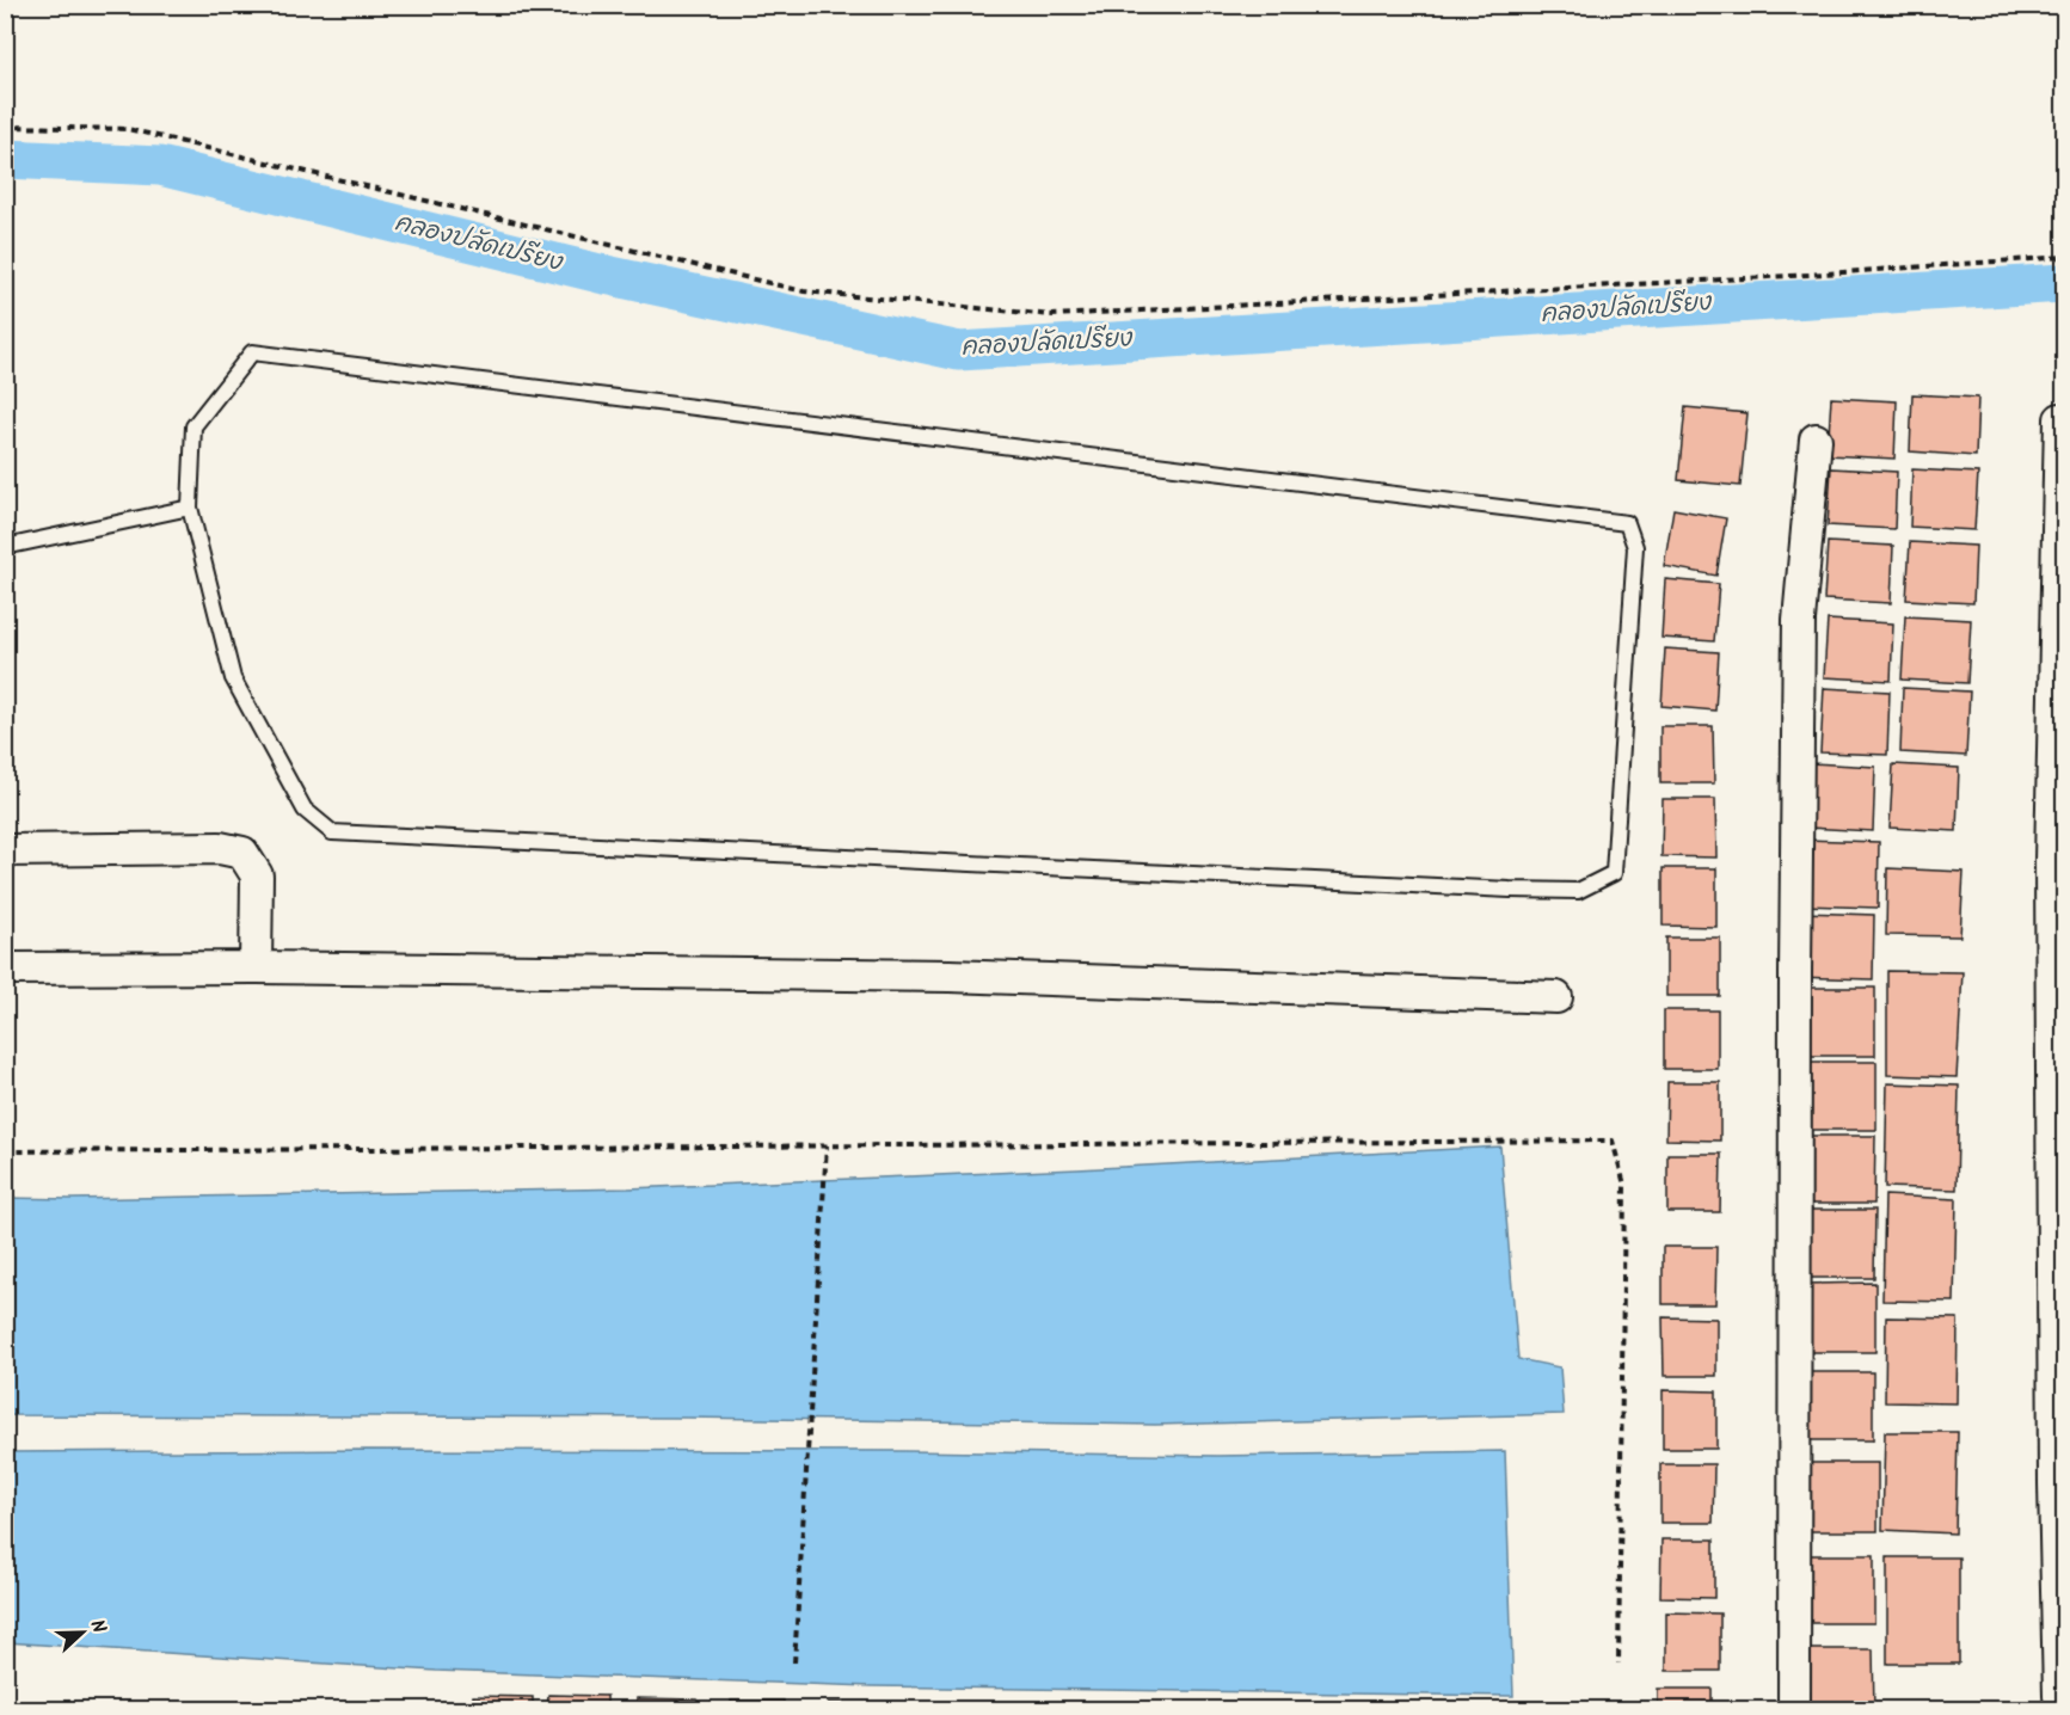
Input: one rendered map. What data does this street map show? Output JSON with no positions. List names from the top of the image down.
{
  "water": ["คลองปลัดเปรียง"],
  "north": "right"
}
